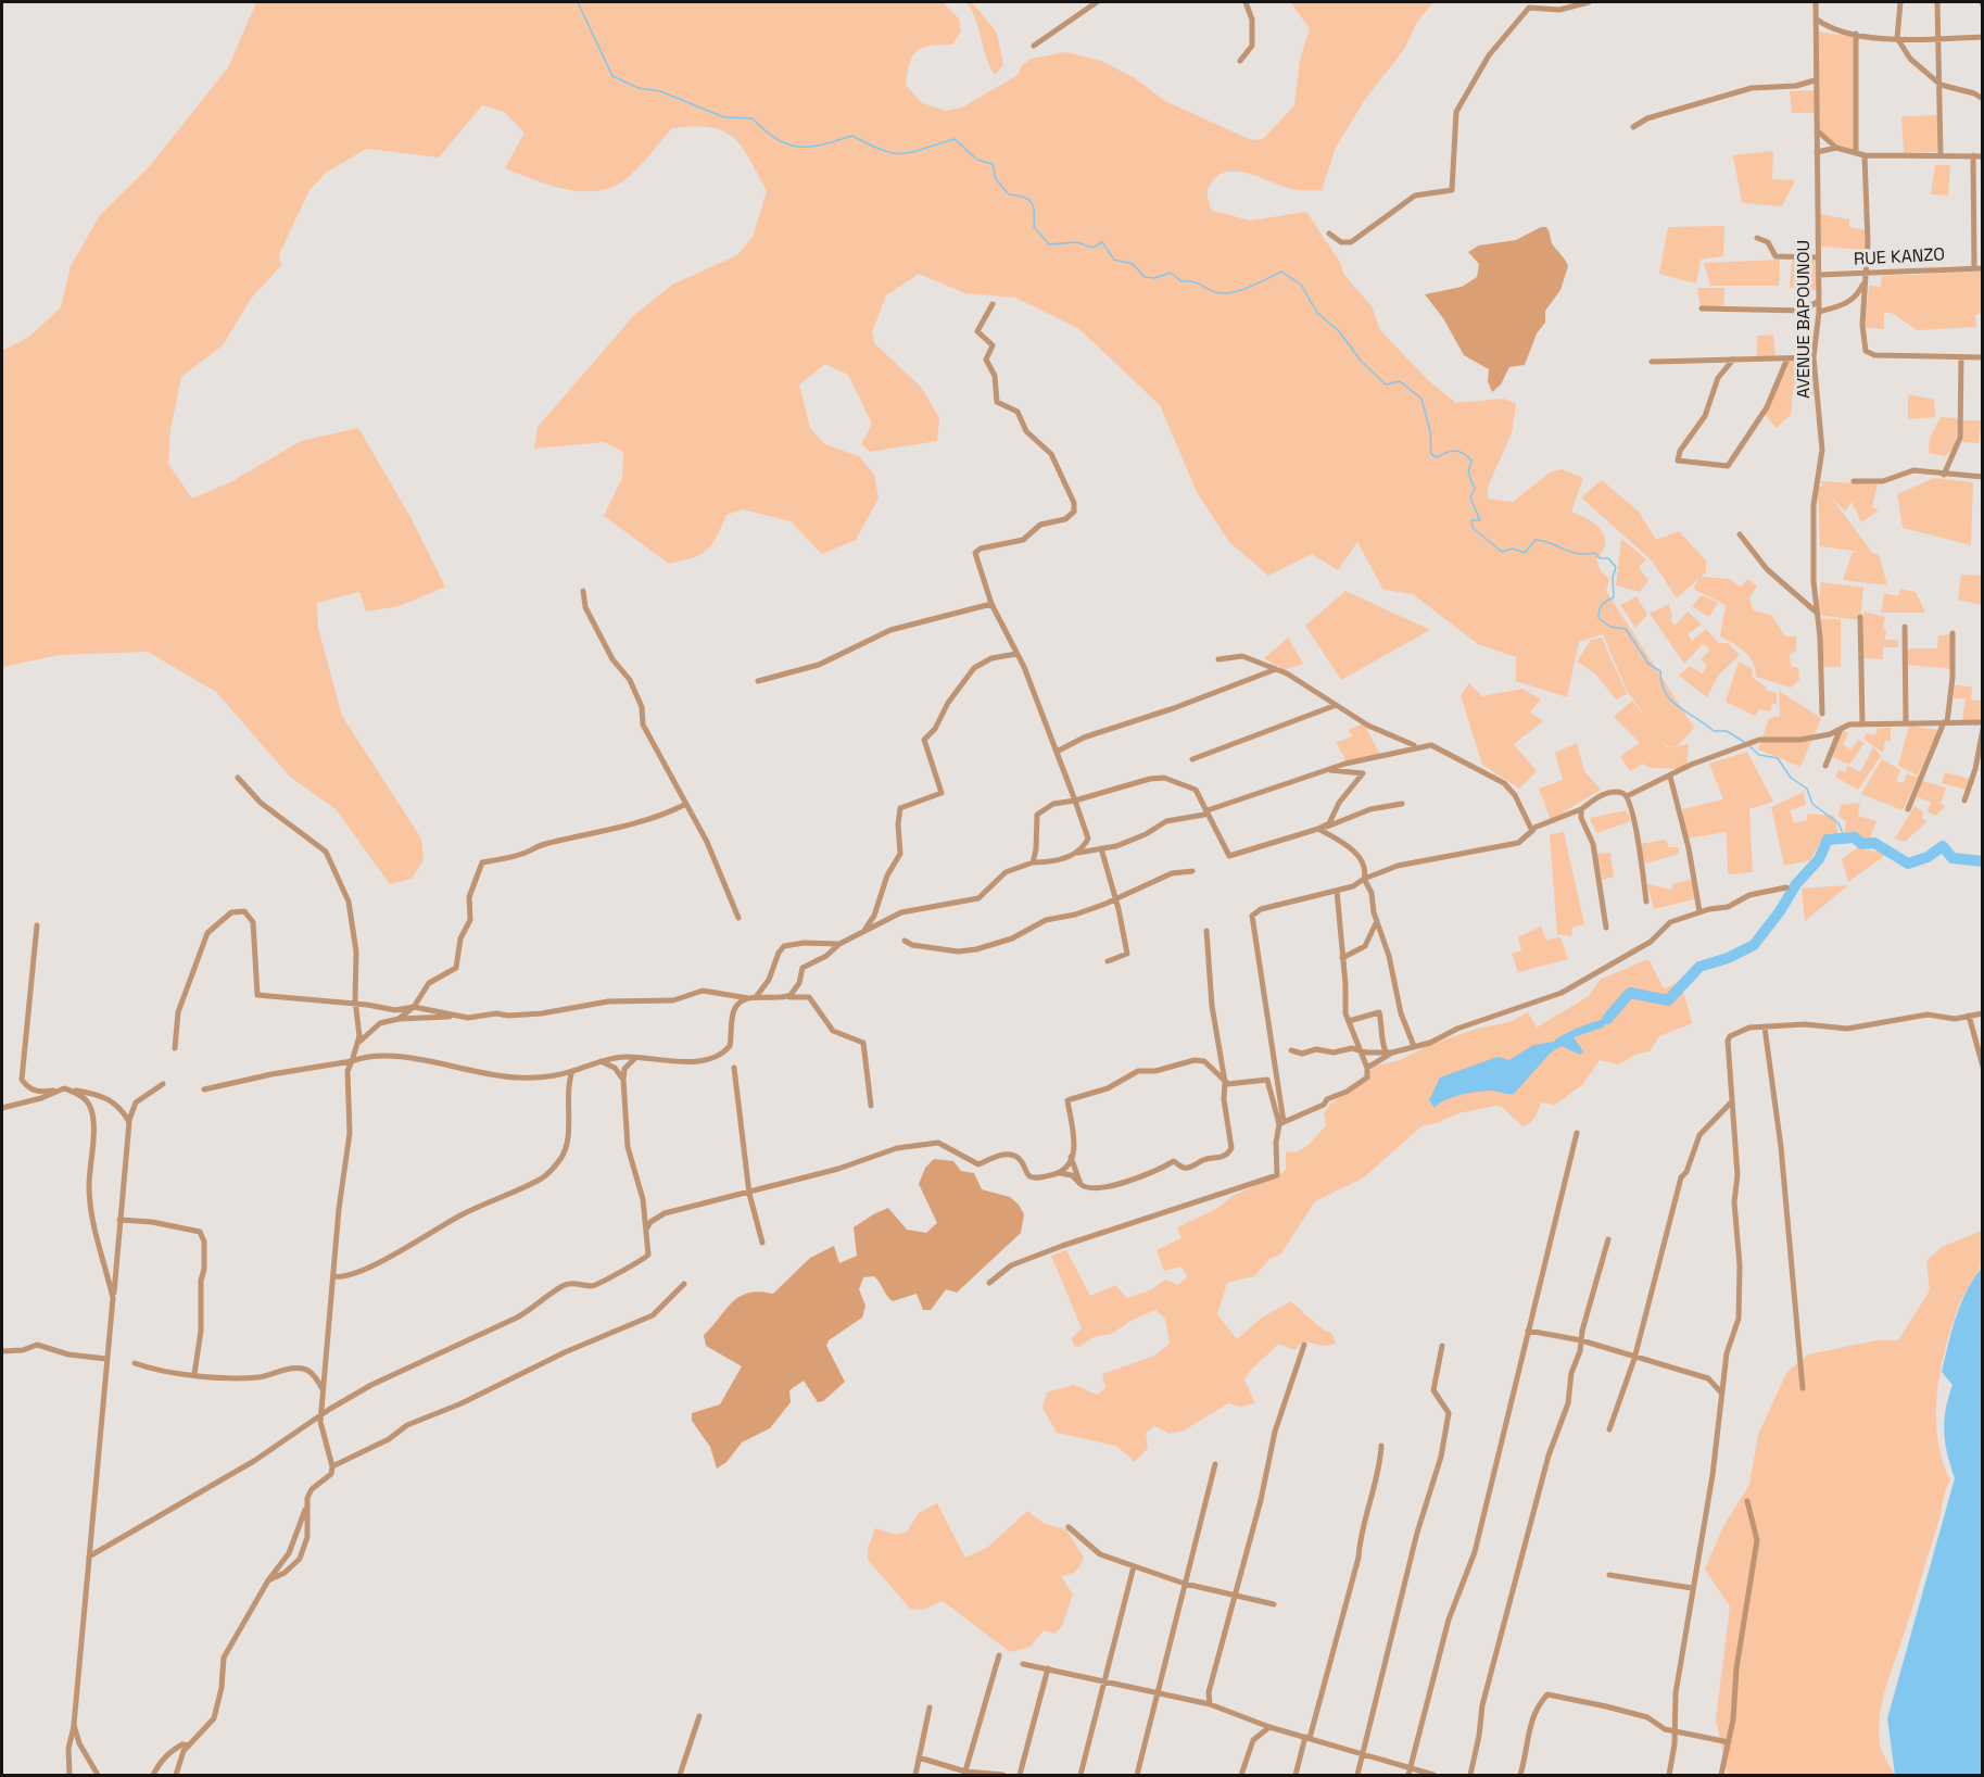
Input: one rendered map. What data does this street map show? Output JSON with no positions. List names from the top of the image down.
{
  "streets": {
    "street": ["RUE KANZO", "AVENUE BAPOUNOU"]
  },
  "crossings": [
    ["RUE KANZO", "AVENUE BAPOUNOU"]
  ]
}
